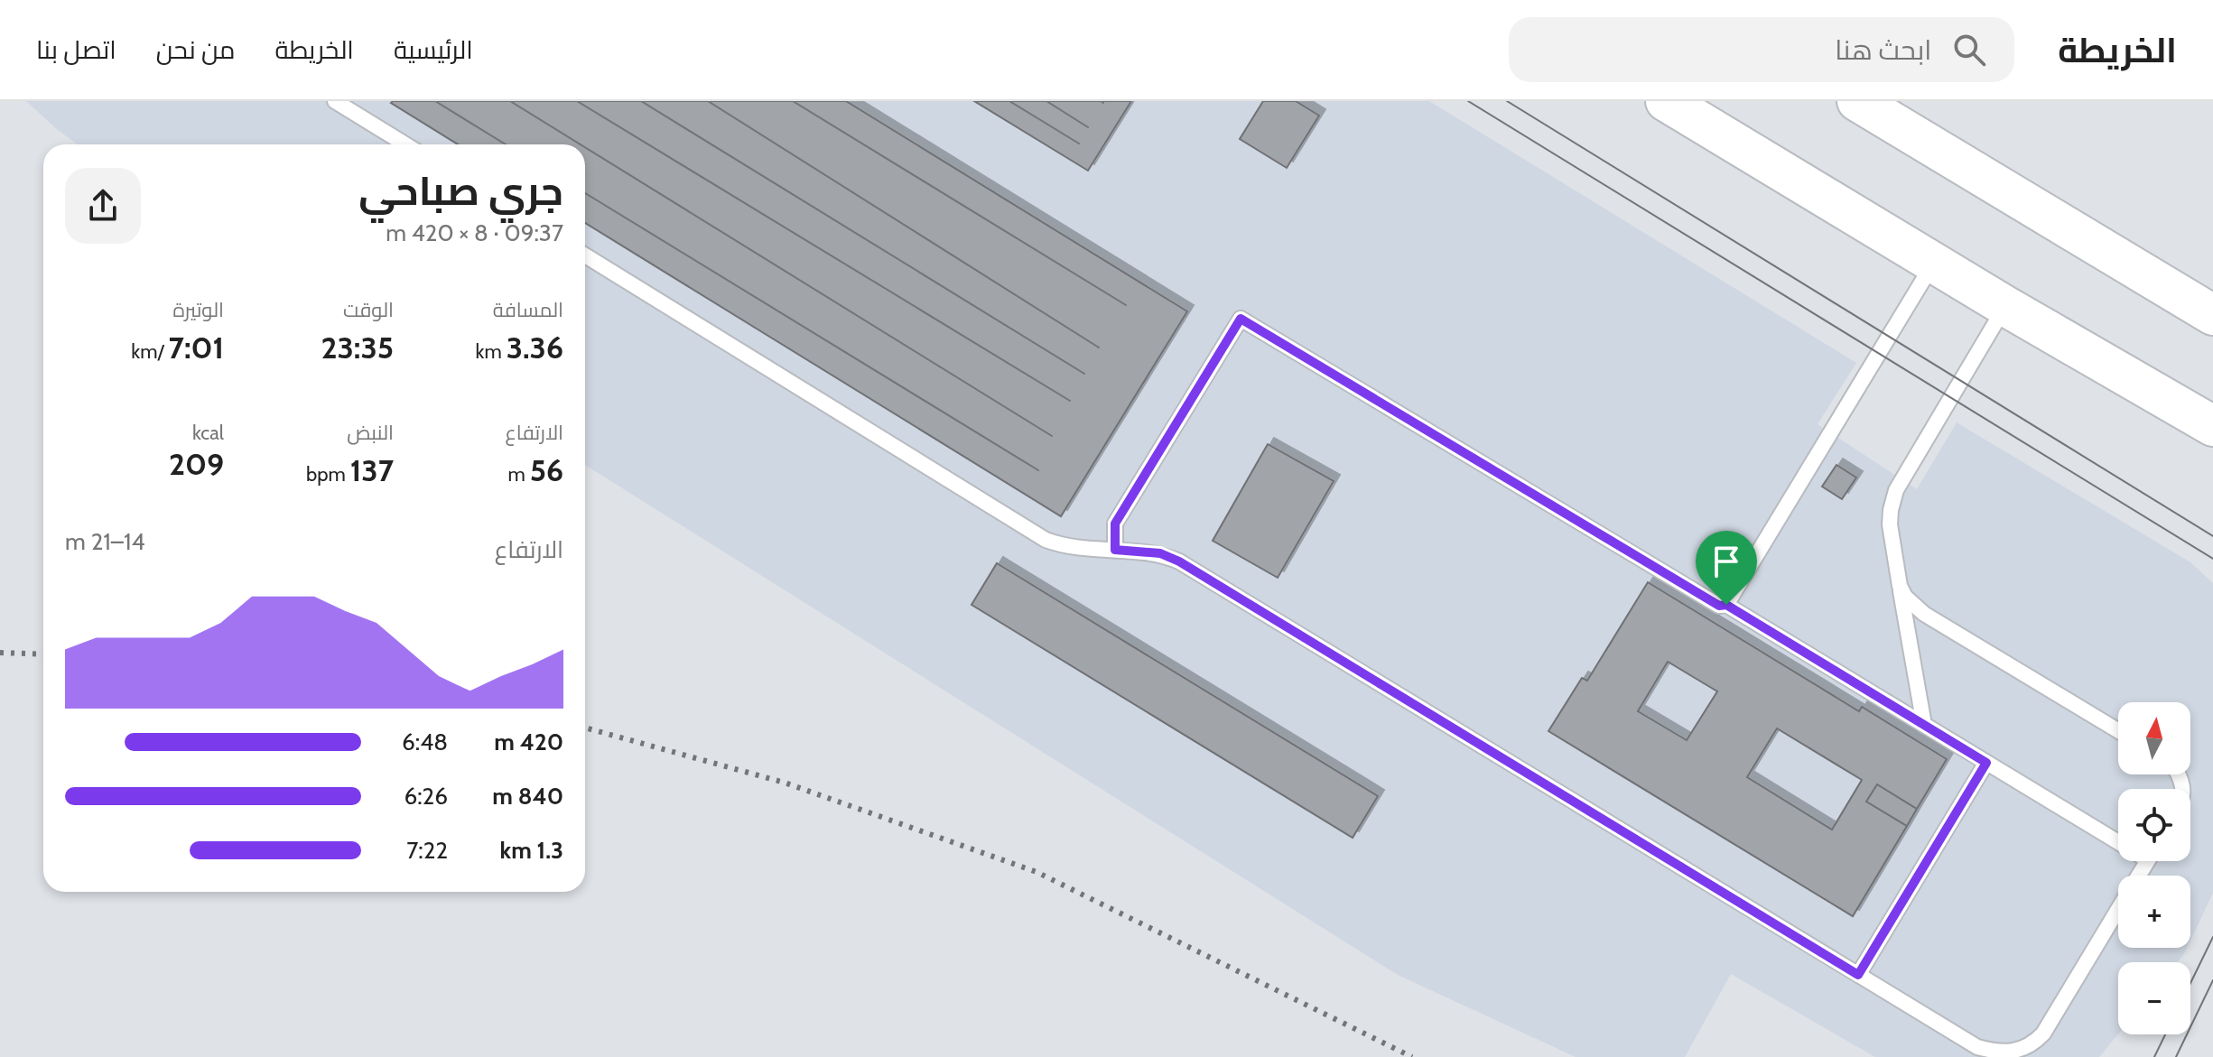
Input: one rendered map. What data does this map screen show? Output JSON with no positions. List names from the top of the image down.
{
  "north": "top",
  "page": {
    "header": "الخريطة",
    "search": "ابحث هنا",
    "nav": [
      "الرئيسية",
      "الخريطة",
      "من نحن",
      "اتصل بنا"
    ],
    "heading": ["جري صباحي", "09:37 · 8 × 420 m"],
    "stats": [
      ["المسافة", "3.36 km"],
      ["الوقت", "23:35"],
      ["الوتيرة", "7:01 /km"],
      ["الارتفاع", "56 m"],
      ["النبض", "137 bpm"],
      ["kcal", "209"]
    ],
    "chart": ["الارتفاع", "14–21 m"],
    "map_buttons": ["+", "−"],
    "list": [
      {
        "name": "420 m",
        "note": "6:48"
      },
      {
        "name": "840 m",
        "note": "6:26"
      },
      {
        "name": "1.3 km",
        "note": "7:22"
      }
    ]
  }
}
